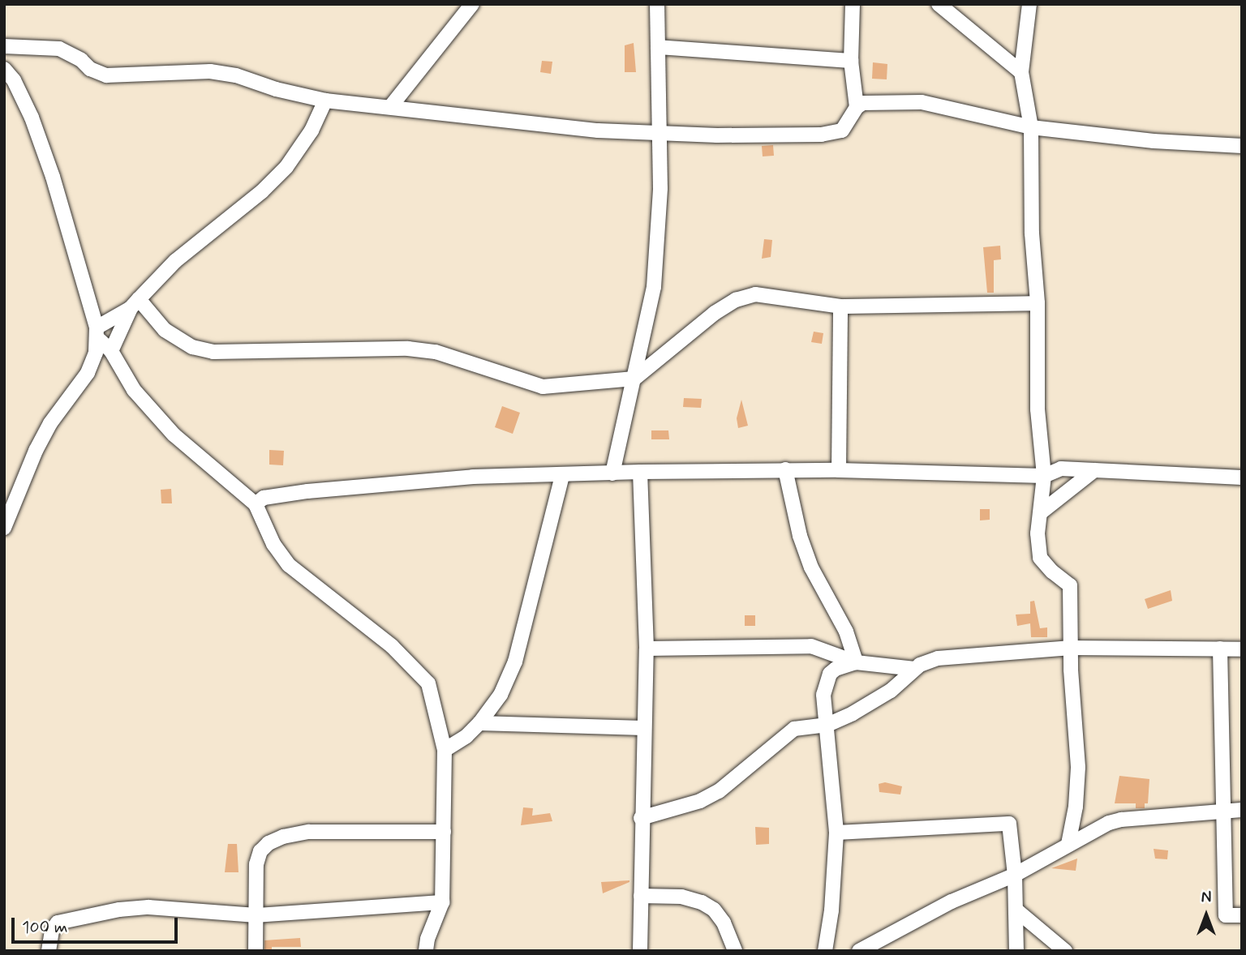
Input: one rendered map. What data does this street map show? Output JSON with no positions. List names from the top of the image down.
{
  "scale_bar": "100 m",
  "north": "top"
}
